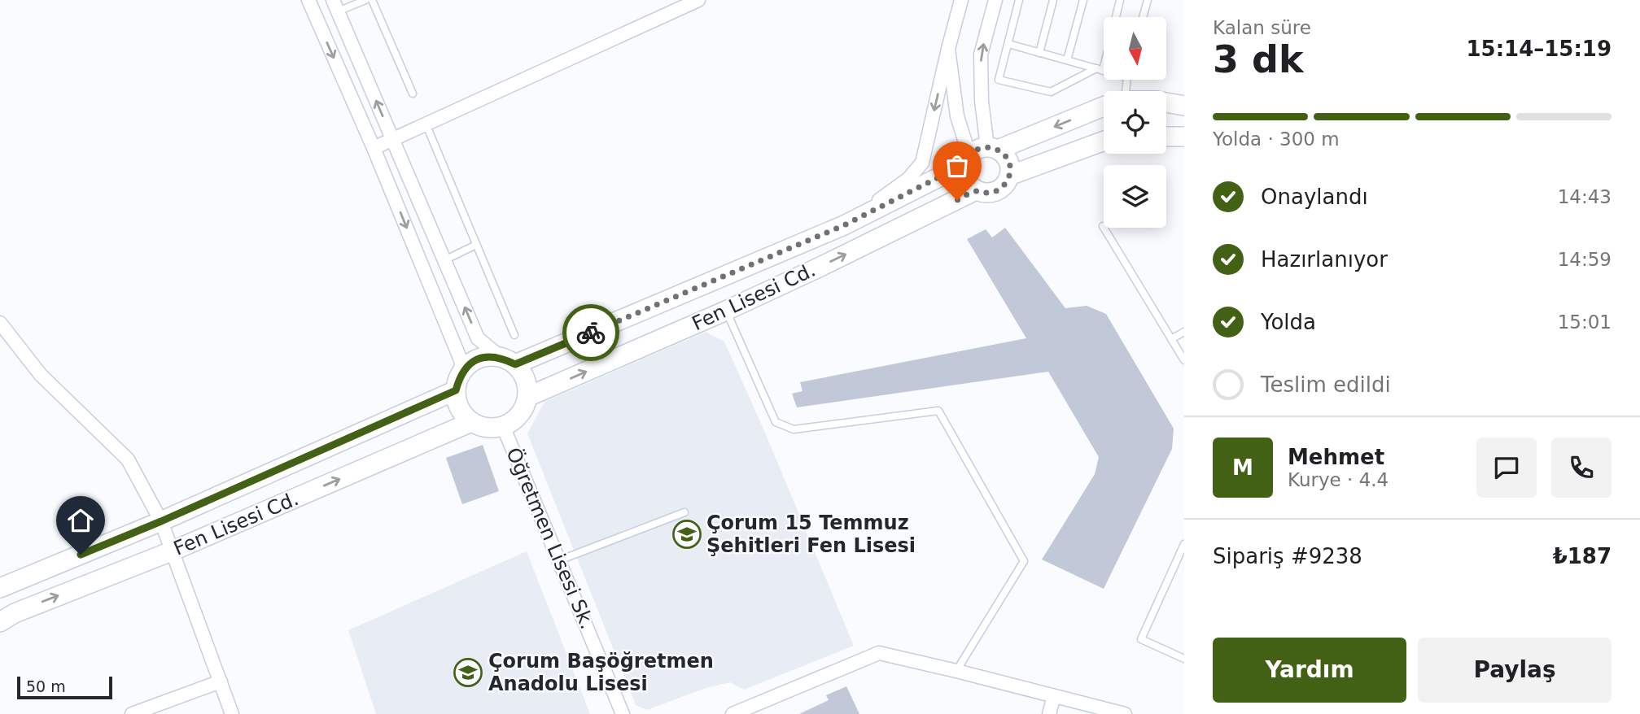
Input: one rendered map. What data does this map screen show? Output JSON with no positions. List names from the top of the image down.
{
  "streets": {
    "street": ["Fen Lisesi Cd.", "Öğretmen Lisesi Sk."]
  },
  "crossings": [
    ["Fen Lisesi Cd.", "Öğretmen Lisesi Sk."]
  ],
  "places": {
    "school or university": ["Çorum 15 Temmuz Şehitleri Fen Lisesi", "Çorum Başöğretmen Anadolu Lisesi"]
  },
  "scale_bar": "50 m",
  "north": "bottom",
  "page": {
    "heading": ["3 dk", "Kalan süre", "15:14–15:19"],
    "panel": [
      "Mehmet",
      "Kurye · 4.4",
      "Sipariş #9238",
      "₺187"
    ],
    "bar": "Yolda · 300 m",
    "list": [
      ["Onaylandı", "14:43"],
      ["Hazırlanıyor", "14:59"],
      ["Yolda", "15:01"],
      "Teslim edildi"
    ],
    "round": "M",
    "buttons": ["Yardım", "Paylaş"],
    "scale": "50 m"
  }
}
